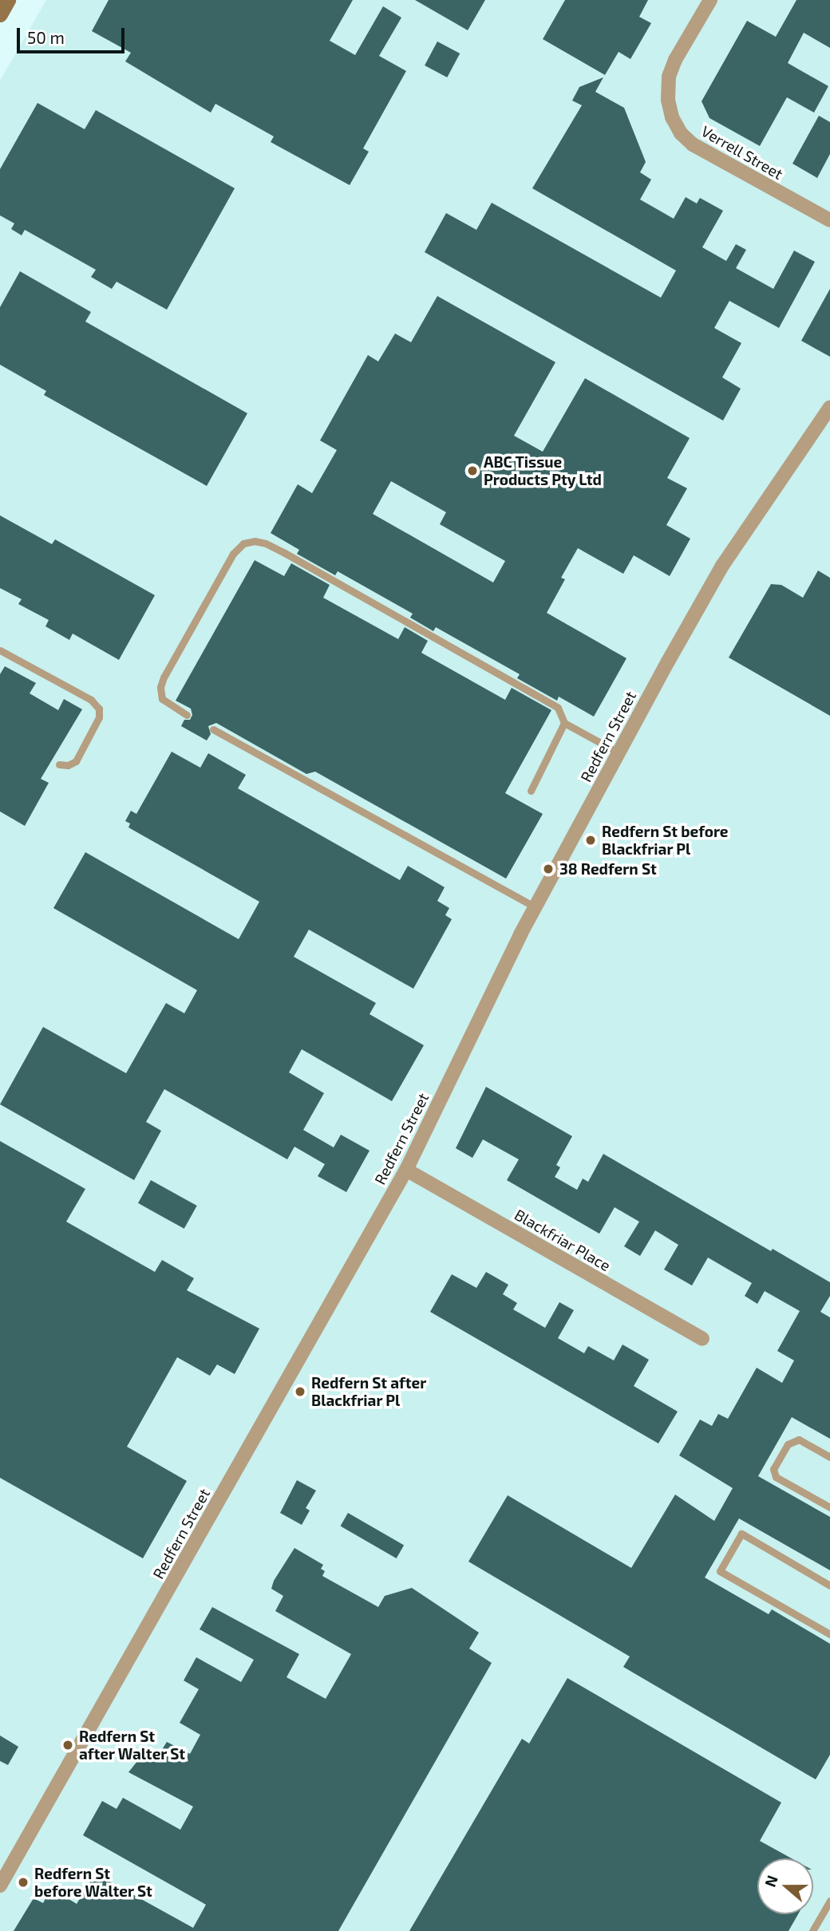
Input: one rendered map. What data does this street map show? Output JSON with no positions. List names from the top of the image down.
{
  "streets": {
    "street": ["Verrell Street", "Redfern Street", "Blackfriar Place"]
  },
  "crossings": [
    ["Redfern Street", "Blackfriar Place"]
  ],
  "places": [
    "ABC Tissue Products Pty Ltd",
    "Redfern St before Blackfriar Pl",
    "38 Redfern St",
    "Redfern St after Blackfriar Pl",
    "Redfern St after Walter St",
    "Redfern St before Walter St"
  ],
  "scale_bar": "50 m",
  "north": "left"
}
